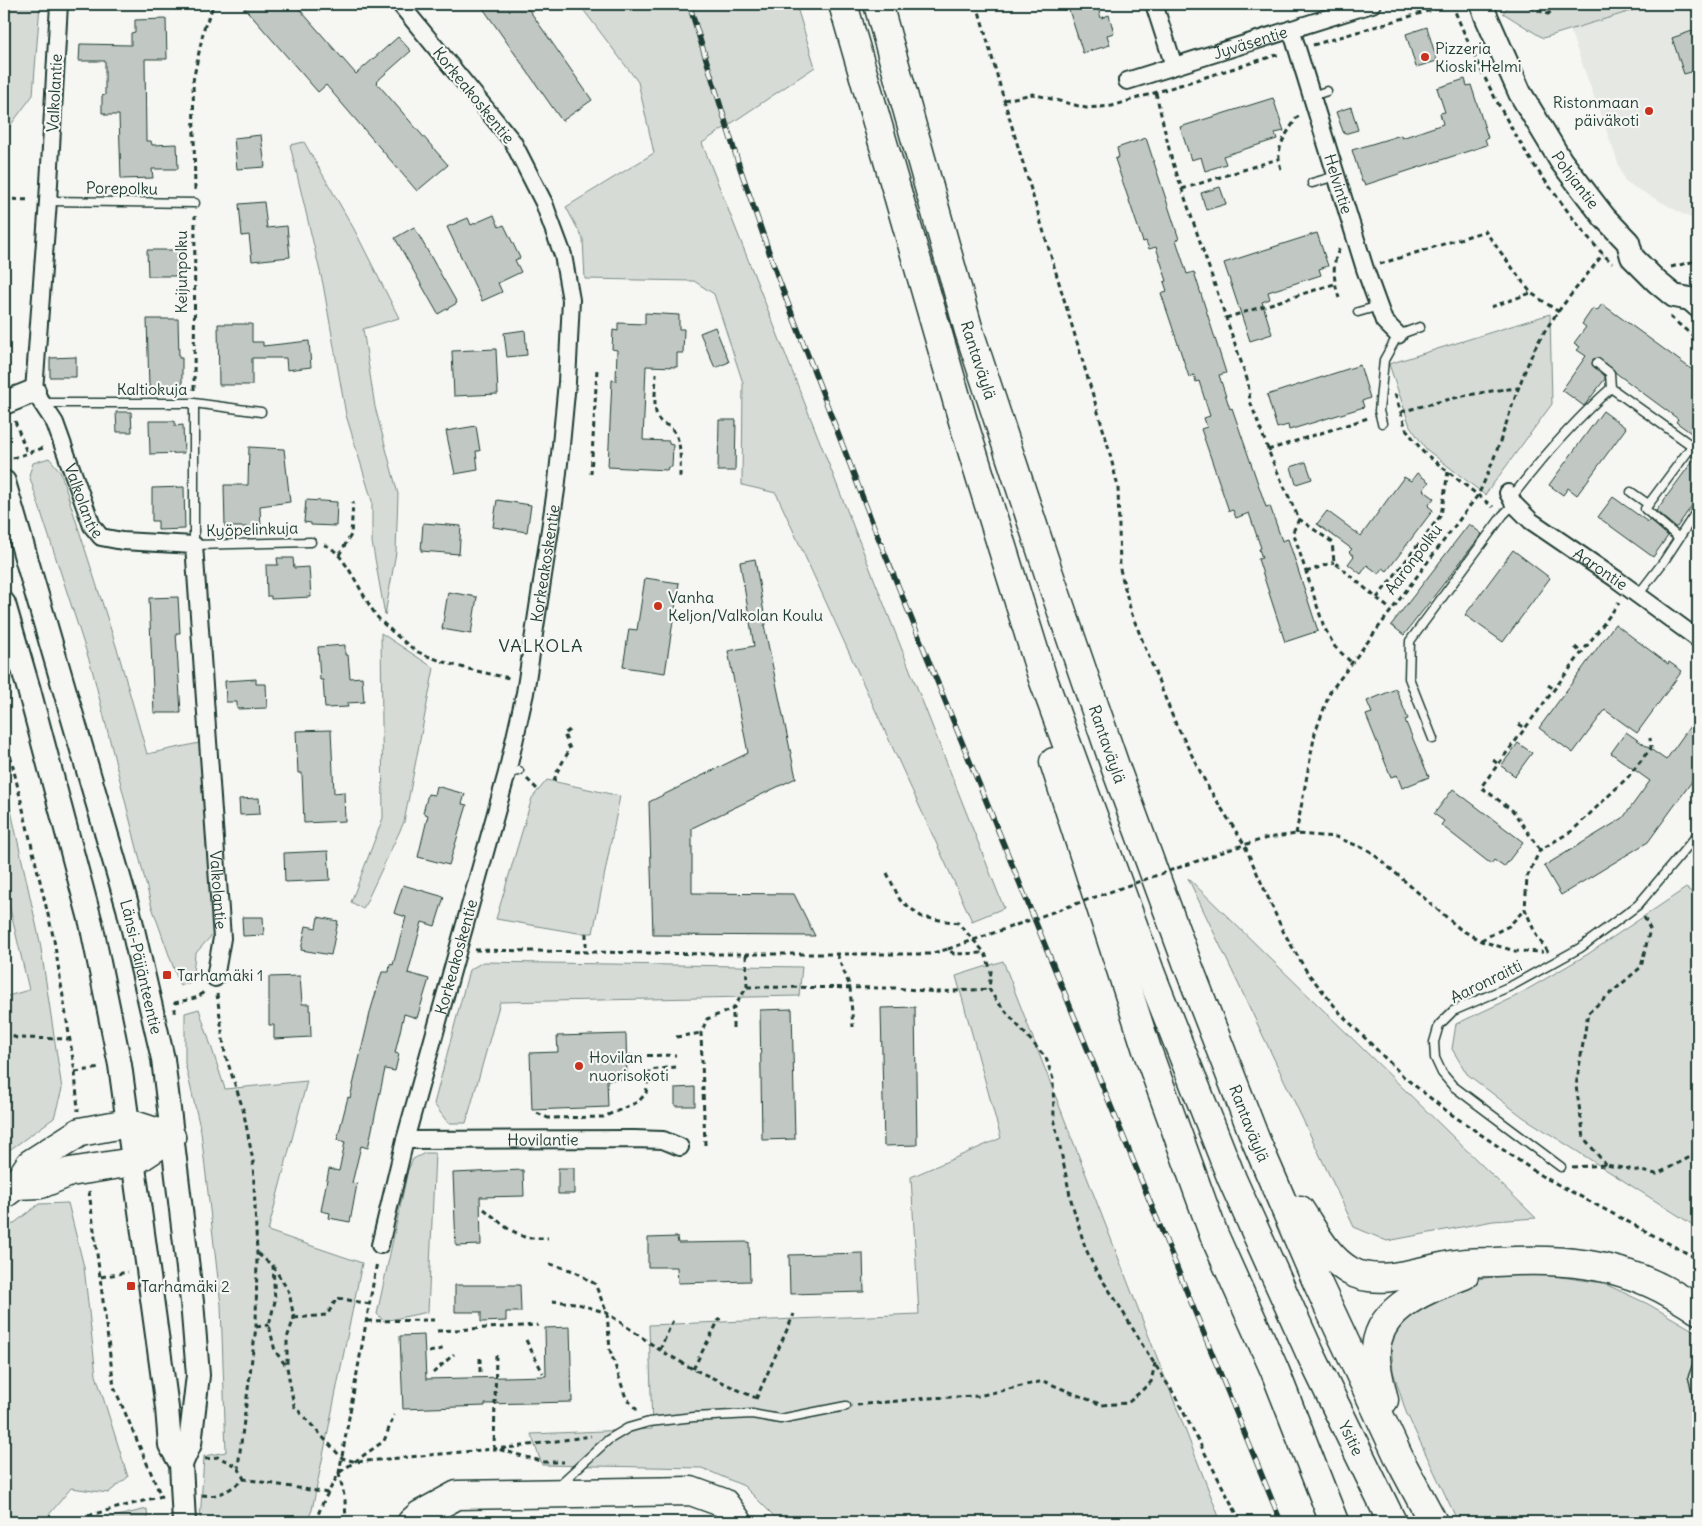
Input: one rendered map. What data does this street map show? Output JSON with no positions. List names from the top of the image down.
{
  "streets": {
    "highway": ["Rantaväylä", "Ysitie"],
    "main road": ["Pohjantie", "Länsi-Päijänteentie"],
    "street": [
      "Jyväsentie",
      "Valkolantie",
      "Korkeakoskentie",
      "Helvintie",
      "Aarontie",
      "Hovilantie"
    ],
    "lane": [
      "Porepolku",
      "Kaltiokuja",
      "Kyöpelinkuja",
      "Aaronraitti"
    ],
    "path": ["Keijunpolku", "Aaronpolku"]
  },
  "crossings": [
    ["Jyväsentie", "Helvintie"],
    ["Valkolantie", "Porepolku"],
    ["Valkolantie", "Kaltiokuja"],
    ["Valkolantie", "Kyöpelinkuja"],
    ["Korkeakoskentie", "Hovilantie"],
    ["Porepolku", "Keijunpolku"],
    ["Keijunpolku", "Kaltiokuja"],
    ["Rantaväylä", "Ysitie"]
  ],
  "districts": ["VALKOLA"],
  "places": {
    "other": [
      "Pizzeria Kioski Helmi",
      "Ristonmaan päiväkoti",
      "Vanha Keljon/Valkolan Koulu",
      "Hovilan nuorisokoti"
    ],
    "transit": ["Tarhamäki 1", "Tarhamäki 2"]
  }
}
